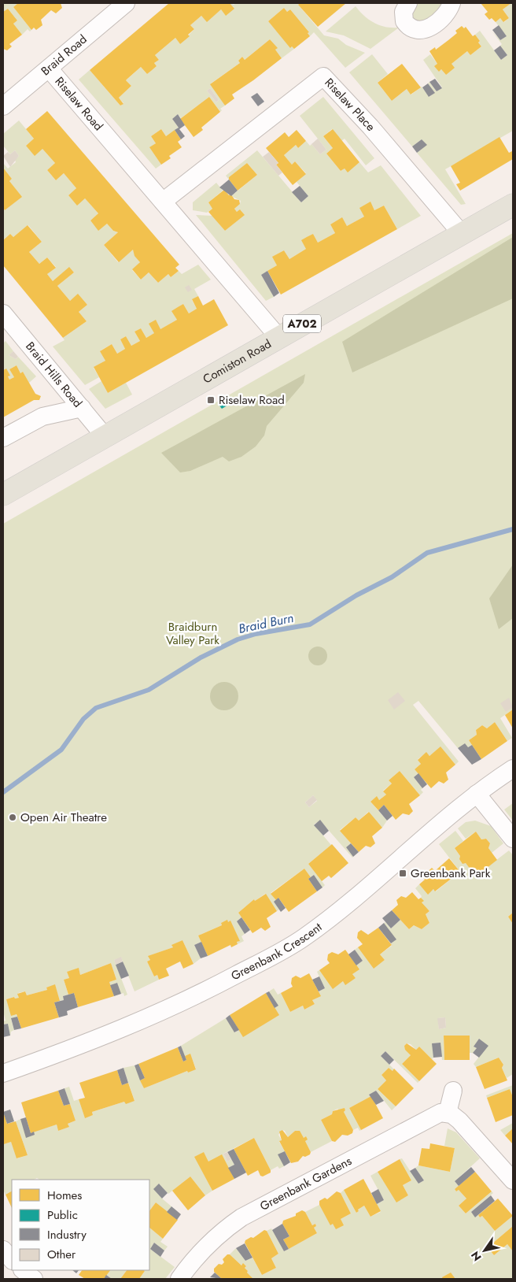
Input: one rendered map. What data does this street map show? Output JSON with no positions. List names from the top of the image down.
{
  "streets": {
    "main road": ["A702", "Comiston Road"],
    "street": [
      "Braid Road",
      "Riselaw Road",
      "Riselaw Place",
      "Braid Hills Road",
      "Greenbank Crescent",
      "Greenbank Gardens"
    ]
  },
  "crossings": [
    ["Braid Road", "Riselaw Road"],
    ["Riselaw Road", "Riselaw Place"],
    ["Riselaw Road", "Comiston Road"],
    ["Riselaw Place", "Comiston Road"],
    ["Comiston Road", "Braid Hills Road"]
  ],
  "water": ["Braid Burn"],
  "parks": ["Braidburn Valley Park"],
  "places": {
    "transit": ["Riselaw Road", "Greenbank Park"],
    "other": ["Open Air Theatre"]
  },
  "legend": [
    "Homes",
    "Public",
    "Industry",
    "Other"
  ],
  "north": "bottom left"
}
